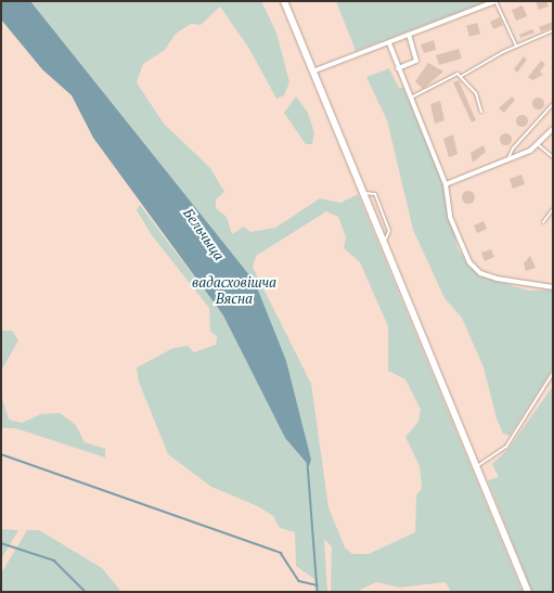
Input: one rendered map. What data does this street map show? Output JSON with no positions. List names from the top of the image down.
{
  "water": ["Бельчыца", "вадасховішча Вясна"]
}
